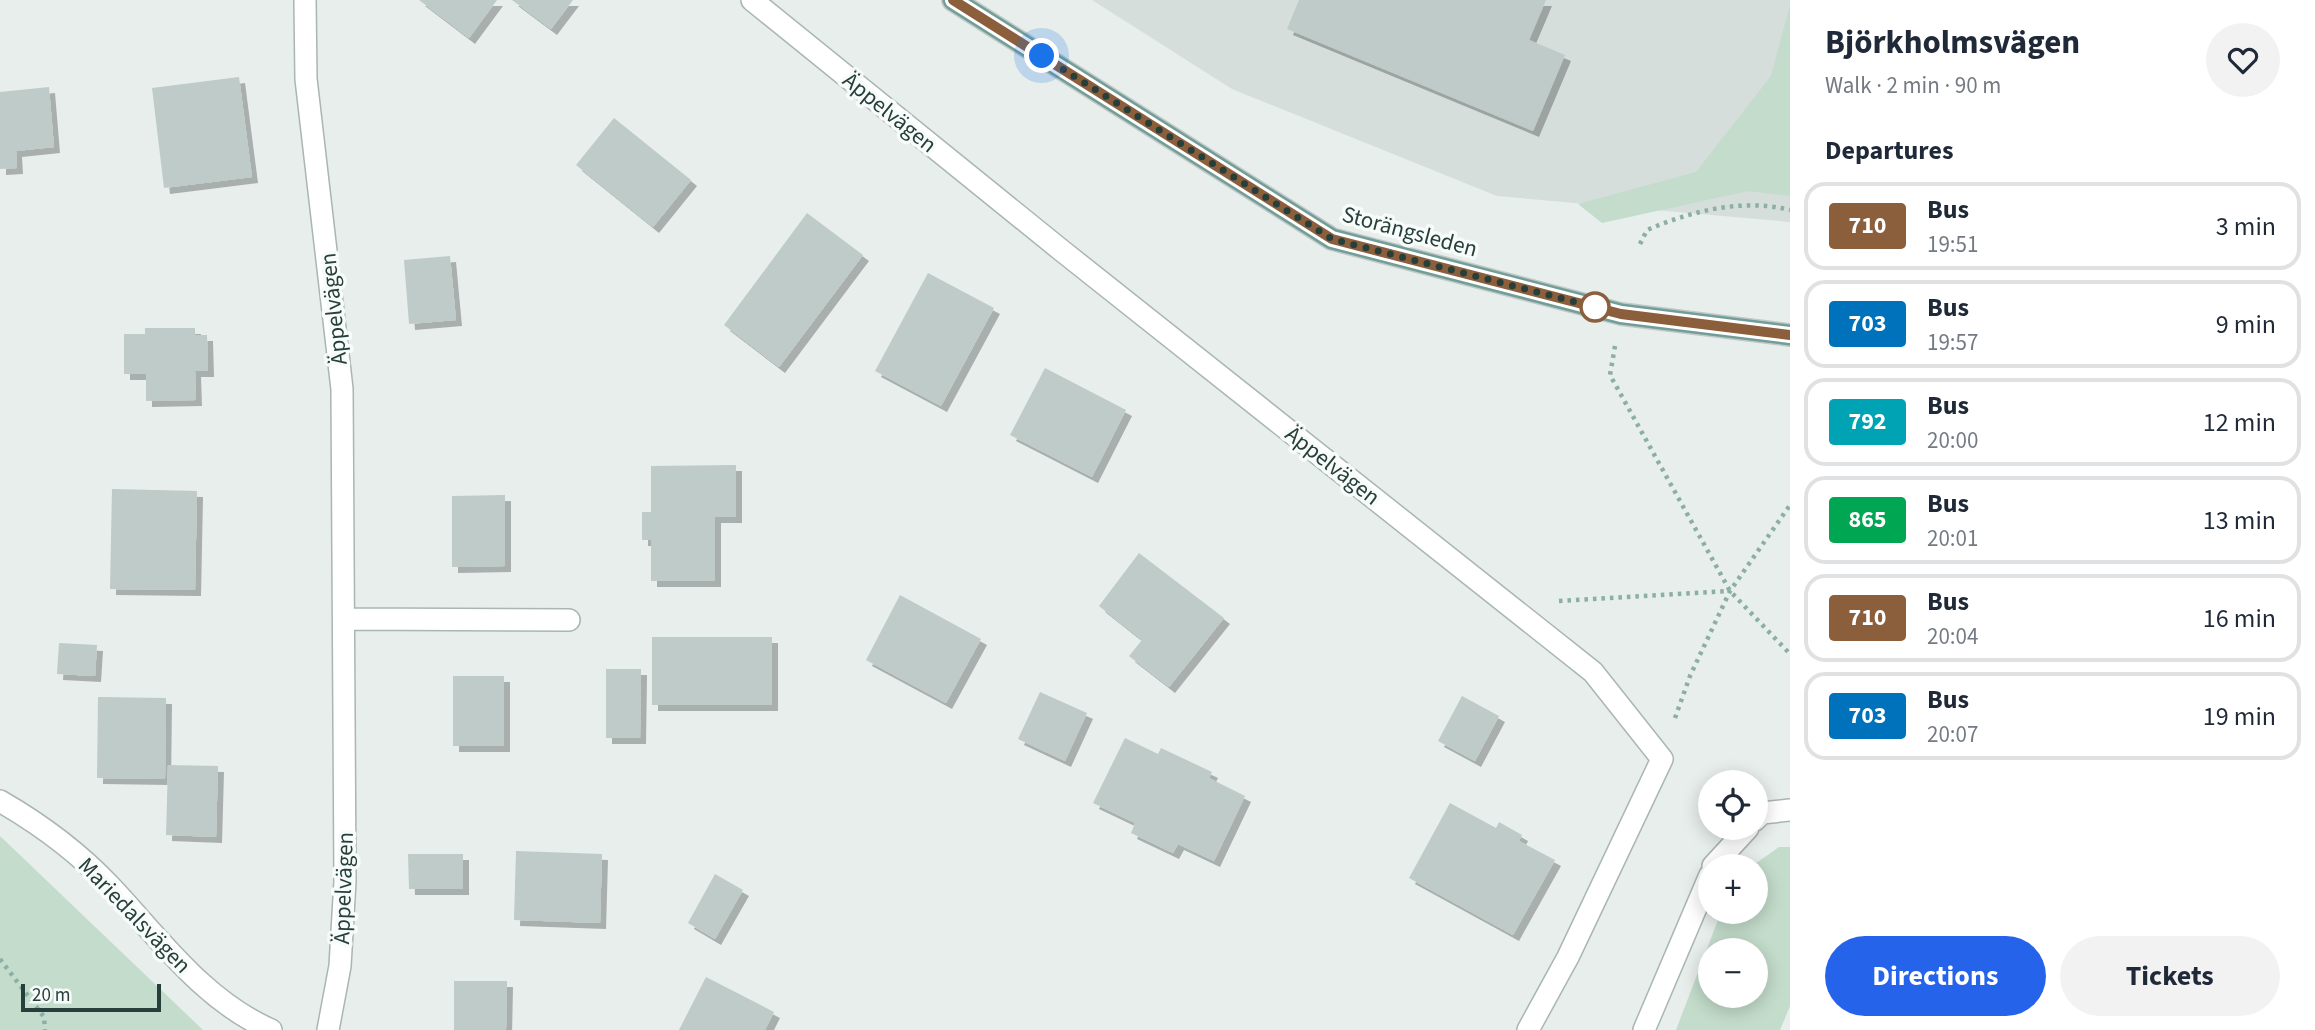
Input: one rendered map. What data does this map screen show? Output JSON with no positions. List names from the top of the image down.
{
  "streets": {
    "main road": ["Storängsleden"],
    "street": ["Äppelvägen", "Mariedalsvägen"]
  },
  "lines": ["bus line 710"],
  "scale_bar": "20 m",
  "page": {
    "heading": [
      ["Björkholmsvägen", "Walk · 2 min · 90 m"],
      "Departures"
    ],
    "list": [
      {
        "mark": "710",
        "name": "Bus",
        "note": "19:51",
        "value": "3 min"
      },
      {
        "mark": "703",
        "name": "Bus",
        "note": "19:57",
        "value": "9 min"
      },
      {
        "mark": "792",
        "name": "Bus",
        "note": "20:00",
        "value": "12 min"
      },
      {
        "mark": "865",
        "name": "Bus",
        "note": "20:01",
        "value": "13 min"
      },
      {
        "mark": "710",
        "name": "Bus",
        "note": "20:04",
        "value": "16 min"
      },
      {
        "mark": "703",
        "name": "Bus",
        "note": "20:07",
        "value": "19 min"
      }
    ],
    "map_buttons": ["+", "−"],
    "buttons": ["Directions", "Tickets"],
    "scale": "20 m"
  }
}
